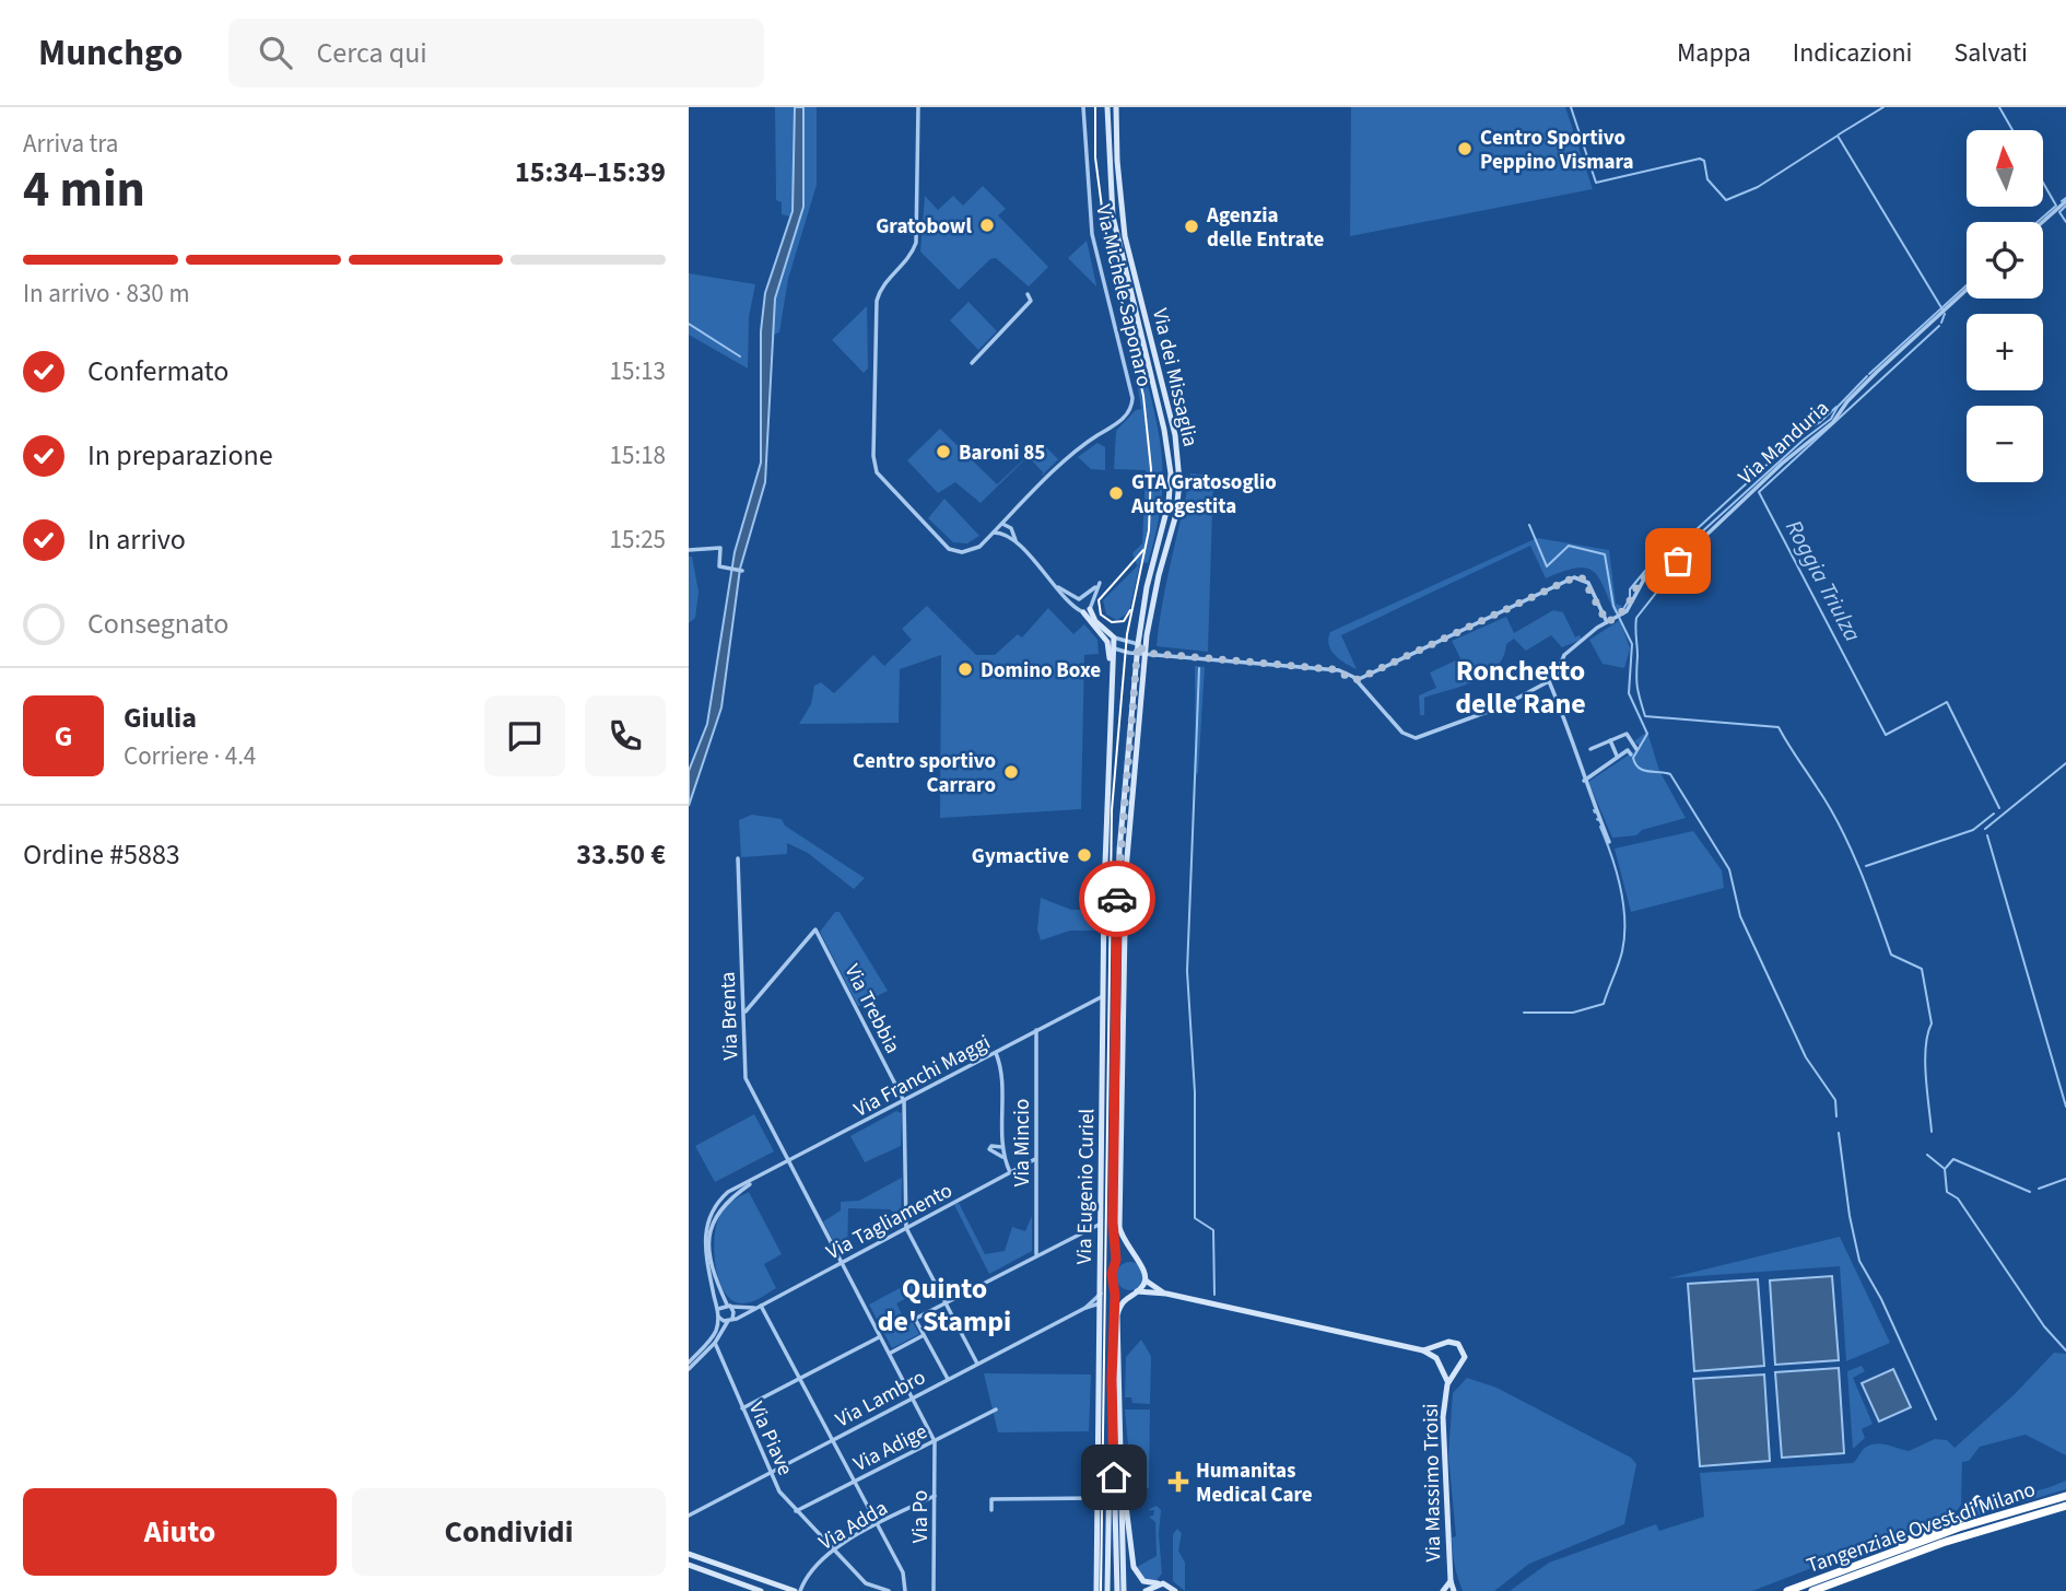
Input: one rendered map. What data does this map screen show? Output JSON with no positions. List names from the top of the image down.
{
  "streets": {
    "highway": ["Tangenziale Ovest di Milano"],
    "main road": ["Via dei Missaglia", "Via Eugenio Curiel", "Via Massimo Troisi"],
    "street": [
      "Via Michele Saponaro",
      "Via Manduria",
      "Via Trebbia",
      "Via Brenta",
      "Via Franchi Maggi",
      "Via Mincio",
      "Via Tagliamento",
      "Via Lambro",
      "Via Piave",
      "Via Adige",
      "Via Po",
      "Via Adda"
    ]
  },
  "crossings": [
    ["Via dei Missaglia", "Via Manduria"],
    ["Via dei Missaglia", "Via Eugenio Curiel"],
    ["Via Trebbia", "Via Brenta"],
    ["Via Trebbia", "Via Franchi Maggi"],
    ["Via Brenta", "Via Franchi Maggi"],
    ["Via Brenta", "Via Tagliamento"],
    ["Via Brenta", "Via Lambro"],
    ["Via Brenta", "Via Adige"],
    ["Via Brenta", "Via Po"],
    ["Via Franchi Maggi", "Via Mincio"],
    ["Via Franchi Maggi", "Via Eugenio Curiel"],
    ["Via Franchi Maggi", "Via Tagliamento"],
    ["Via Mincio", "Via Tagliamento"],
    ["Via Lambro", "Via Piave"],
    ["Via Piave", "Via Adige"],
    ["Via Piave", "Via Adda"],
    ["Via Adige", "Via Po"],
    ["Via Po", "Via Adda"]
  ],
  "districts": ["Ronchetto delle Rane", "Quinto de' Stampi"],
  "water": ["Roggia Triulza"],
  "places": {
    "other": [
      "Centro Sportivo Peppino Vismara",
      "Gratobowl",
      "Agenzia delle Entrate",
      "Baroni 85",
      "GTA Gratosoglio Autogestita",
      "Domino Boxe",
      "Centro sportivo Carraro",
      "Gymactive"
    ],
    "health": ["Humanitas Medical Care"]
  },
  "north": "top",
  "page": {
    "header": "Munchgo",
    "search": "Cerca qui",
    "nav": ["Mappa", "Indicazioni", "Salvati"],
    "heading": ["4 min", "Arriva tra", "15:34–15:39"],
    "panel": [
      "Giulia",
      "Corriere · 4.4",
      "Ordine #5883",
      "33.50 €"
    ],
    "map_buttons": ["+", "−"],
    "bar": "In arrivo · 830 m",
    "list": [
      ["Confermato", "15:13"],
      ["In preparazione", "15:18"],
      ["In arrivo", "15:25"],
      "Consegnato"
    ],
    "round": "G",
    "buttons": ["Aiuto", "Condividi"]
  }
}
